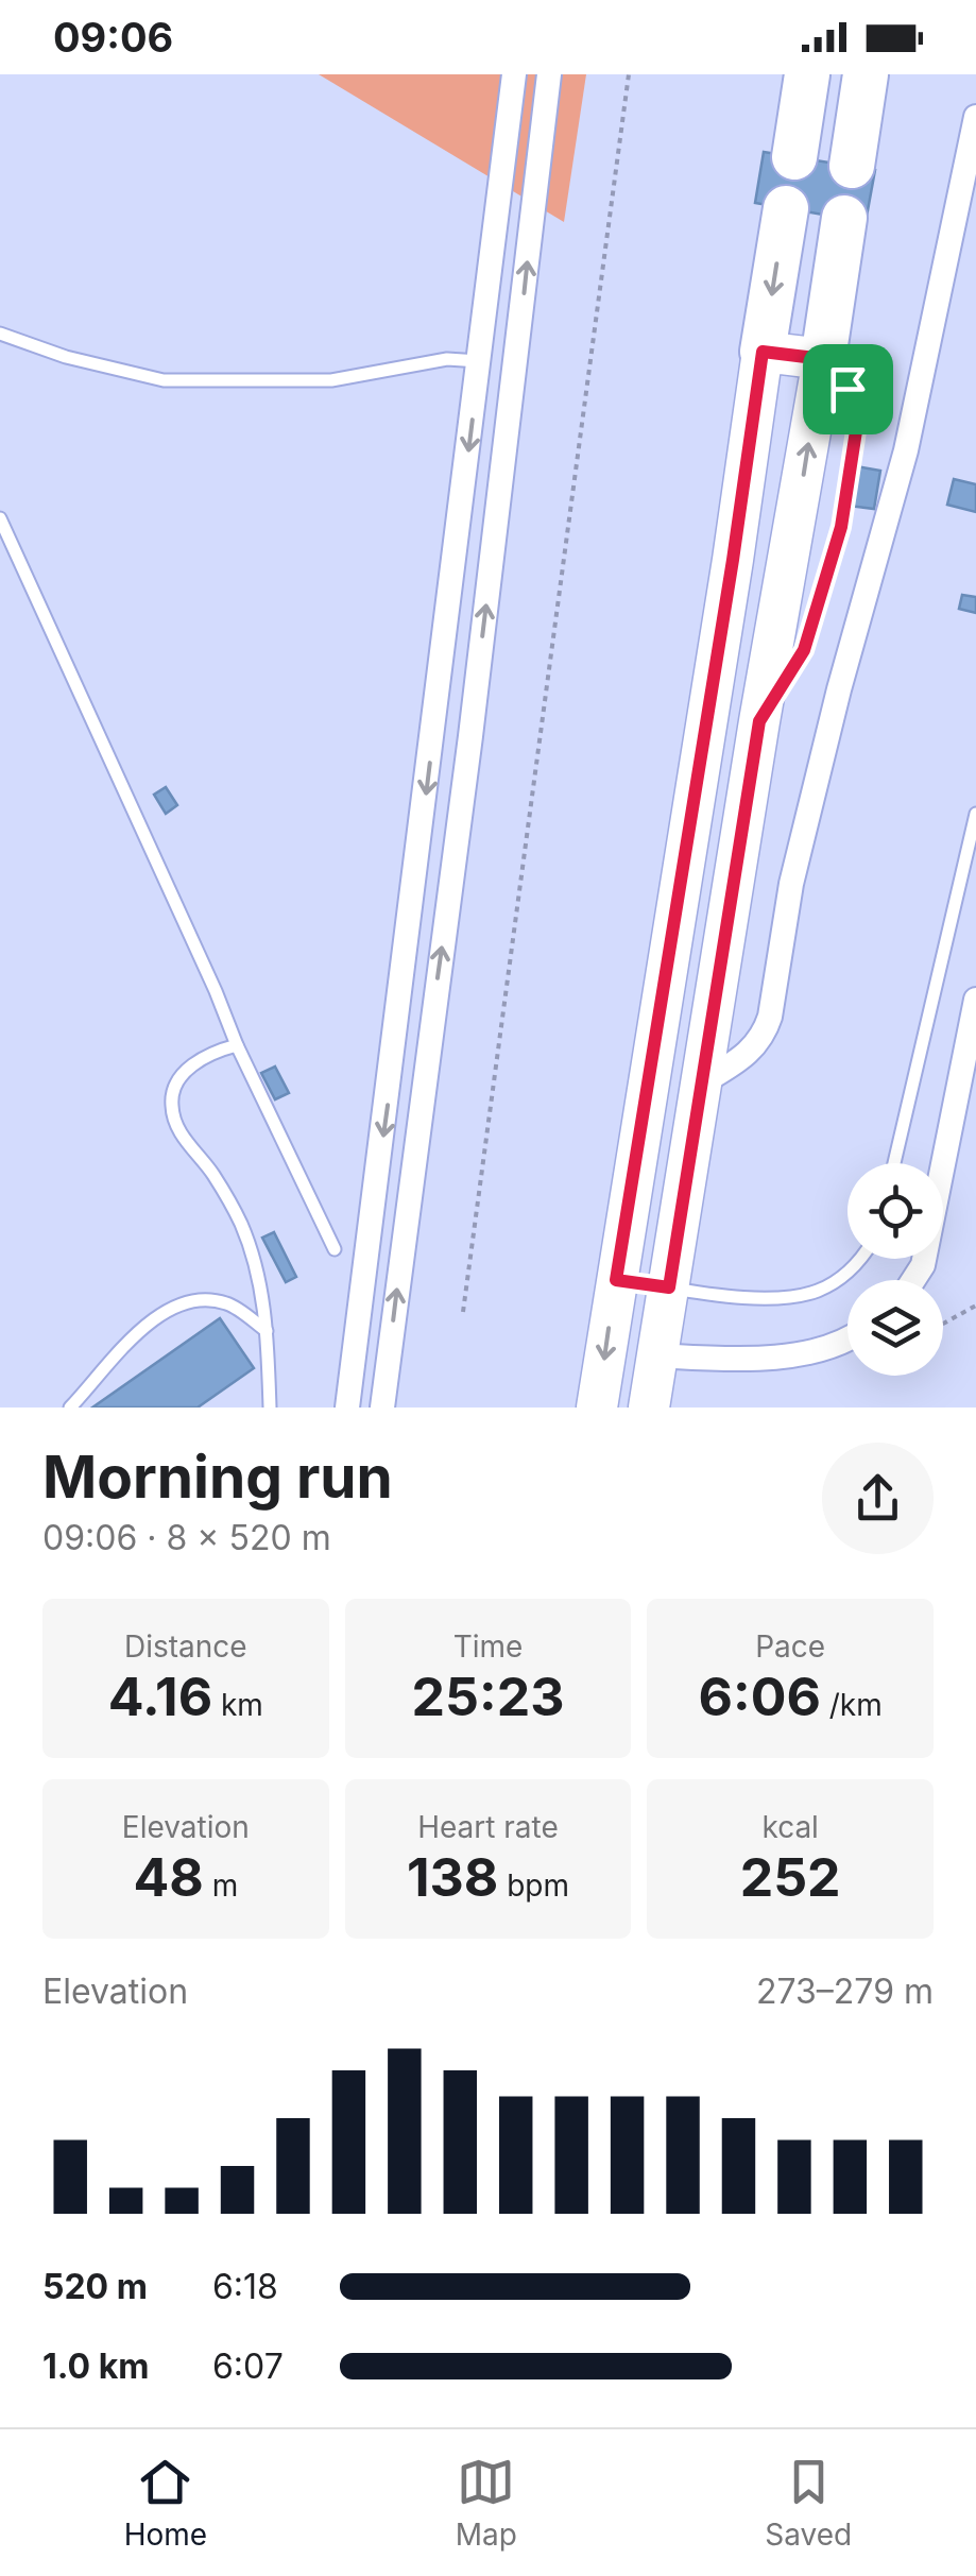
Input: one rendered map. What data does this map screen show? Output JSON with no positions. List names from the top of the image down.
{
  "page": {
    "status": "09:06",
    "heading": ["Morning run", "09:06 · 8 × 520 m"],
    "stats": [
      ["Distance", "4.16 km"],
      ["Time", "25:23"],
      ["Pace", "6:06 /km"],
      ["Elevation", "48 m"],
      ["Heart rate", "138 bpm"],
      ["kcal", "252"]
    ],
    "chart": ["Elevation", "273–279 m"],
    "list": [
      {
        "name": "520 m",
        "note": "6:18"
      },
      {
        "name": "1.0 km",
        "note": "6:07"
      }
    ],
    "tabs": ["Home", "Map", "Saved"]
  }
}
